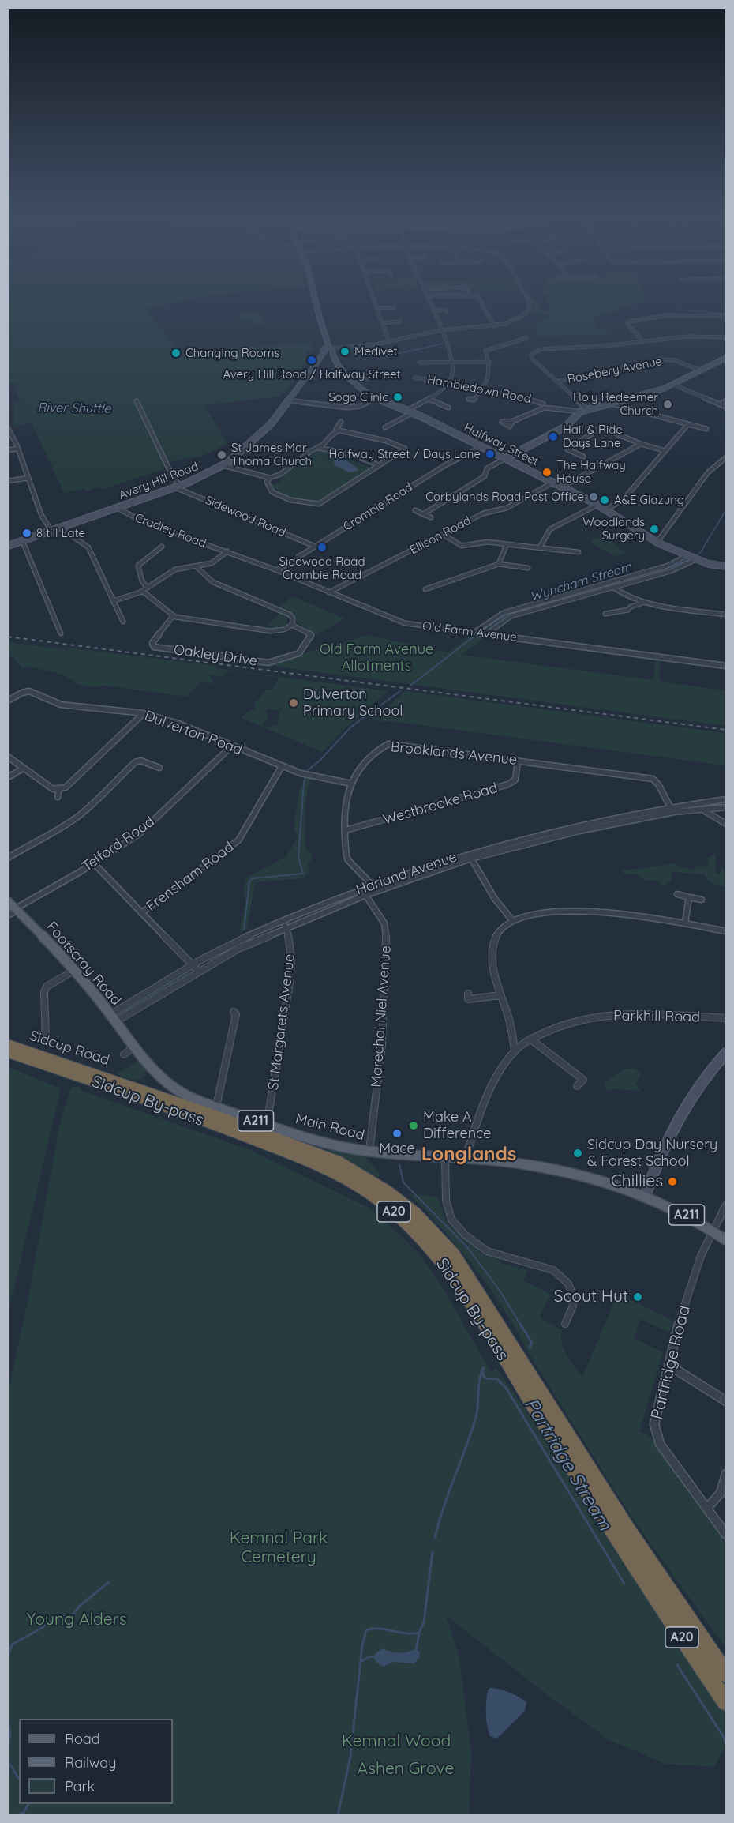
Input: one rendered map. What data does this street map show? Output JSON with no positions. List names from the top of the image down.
{
  "streets": {
    "highway": ["Sidcup Road", "Sidcup By-pass", "A20"],
    "main road": ["Footscray Road", "A211", "Main Road"],
    "street": [
      "Rosebery Avenue",
      "Hambledown Road",
      "Halfway Street",
      "Avery Hill Road",
      "Crombie Road",
      "Sidewood Road",
      "Cradley Road",
      "Ellison Road",
      "Old Farm Avenue",
      "Oakley Drive",
      "Dulverton Road",
      "Brooklands Avenue",
      "Westbrooke Road",
      "Telford Road",
      "Harland Avenue",
      "Frensham Road",
      "Marechal Niel Avenue",
      "Parkhill Road",
      "St Margarets Avenue",
      "Partridge Road"
    ]
  },
  "crossings": [
    ["Halfway Street", "Avery Hill Road"],
    ["Halfway Street", "Crombie Road"],
    ["Halfway Street", "Ellison Road"],
    ["Avery Hill Road", "Sidewood Road"],
    ["Avery Hill Road", "Cradley Road"],
    ["Crombie Road", "Sidewood Road"],
    ["Crombie Road", "Old Farm Avenue"],
    ["Cradley Road", "Old Farm Avenue"],
    ["Ellison Road", "Old Farm Avenue"],
    ["Dulverton Road", "Brooklands Avenue"],
    ["Dulverton Road", "Telford Road"],
    ["Dulverton Road", "Frensham Road"],
    ["Brooklands Avenue", "Westbrooke Road"],
    ["Brooklands Avenue", "Harland Avenue"],
    ["Telford Road", "Footscray Road"],
    ["Harland Avenue", "Footscray Road"],
    ["Harland Avenue", "Marechal Niel Avenue"],
    ["Harland Avenue", "St Margarets Avenue"],
    ["Footscray Road", "Main Road"],
    ["Marechal Niel Avenue", "Main Road"],
    ["Parkhill Road", "Main Road"],
    ["St Margarets Avenue", "Main Road"],
    ["Sidcup Road", "Sidcup By-pass"],
    ["Main Road", "Partridge Road"]
  ],
  "districts": ["Longlands"],
  "water": ["River Shuttle", "Wyncham Stream", "Partridge Stream"],
  "parks": [
    "Old Farm Avenue Allotments",
    "Kemnal Park Cemetery",
    "Young Alders",
    "Kemnal Wood",
    "Ashen Grove"
  ],
  "places": [
    "Medivet",
    "Changing Rooms",
    "Avery Hill Road / Halfway Street",
    "Sogo Clinic",
    "Holy Redeemer Church",
    "Hail & Ride Days Lane",
    "Halfway Street / Days Lane",
    "St James Mar Thoma Church",
    "The Halfway House",
    "Corbylands Road Post Office",
    "A&E Glazung",
    "Woodlands Surgery",
    "8 till Late",
    "Sidewood Road Crombie Road",
    "Dulverton Primary School",
    "Make A Difference",
    "Mace",
    "Sidcup Day Nursery & Forest School",
    "Chillies",
    "Scout Hut"
  ],
  "legend": ["Road", "Railway", "Park"]
}
